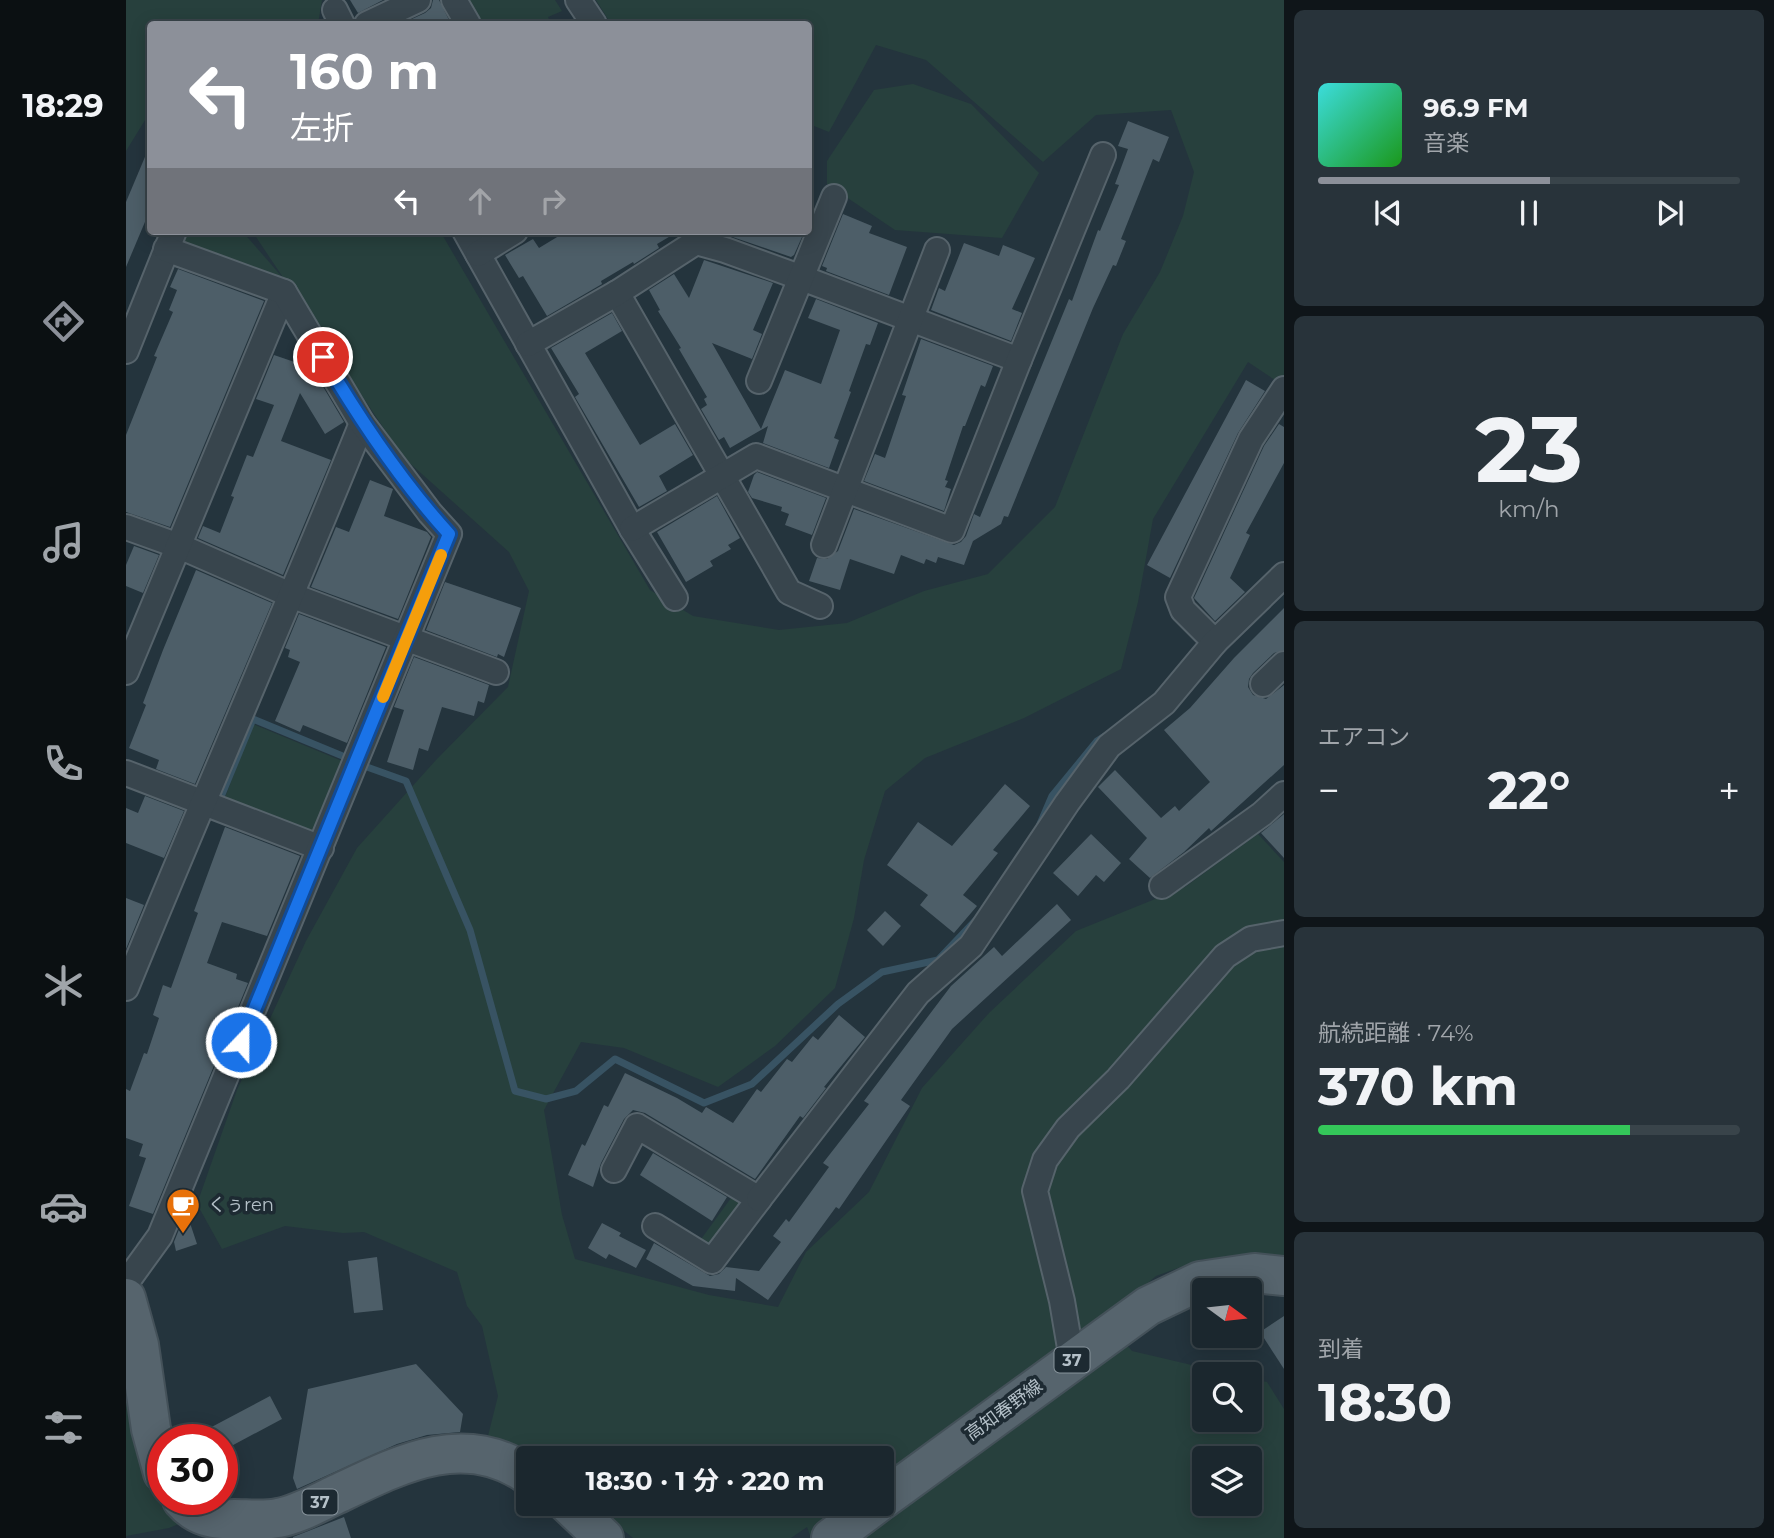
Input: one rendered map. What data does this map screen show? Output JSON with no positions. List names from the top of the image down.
{
  "streets": {
    "main road": ["37", "高知春野線"]
  },
  "places": {
    "cafe": ["くぅren"]
  },
  "north": "right",
  "page": {
    "tabs": "18:29",
    "turn": ["160 m", "左折"],
    "song": ["96.9 FM", "音楽"],
    "tile": [
      ["23", "km/h"],
      "エアコン",
      ["航続距離 · 74%", "370 km"],
      ["到着", "18:30"]
    ],
    "heat": ["−", "22°", "+"],
    "limit": "30",
    "trip": "18:30 · 1 分 · 220 m"
  }
}
